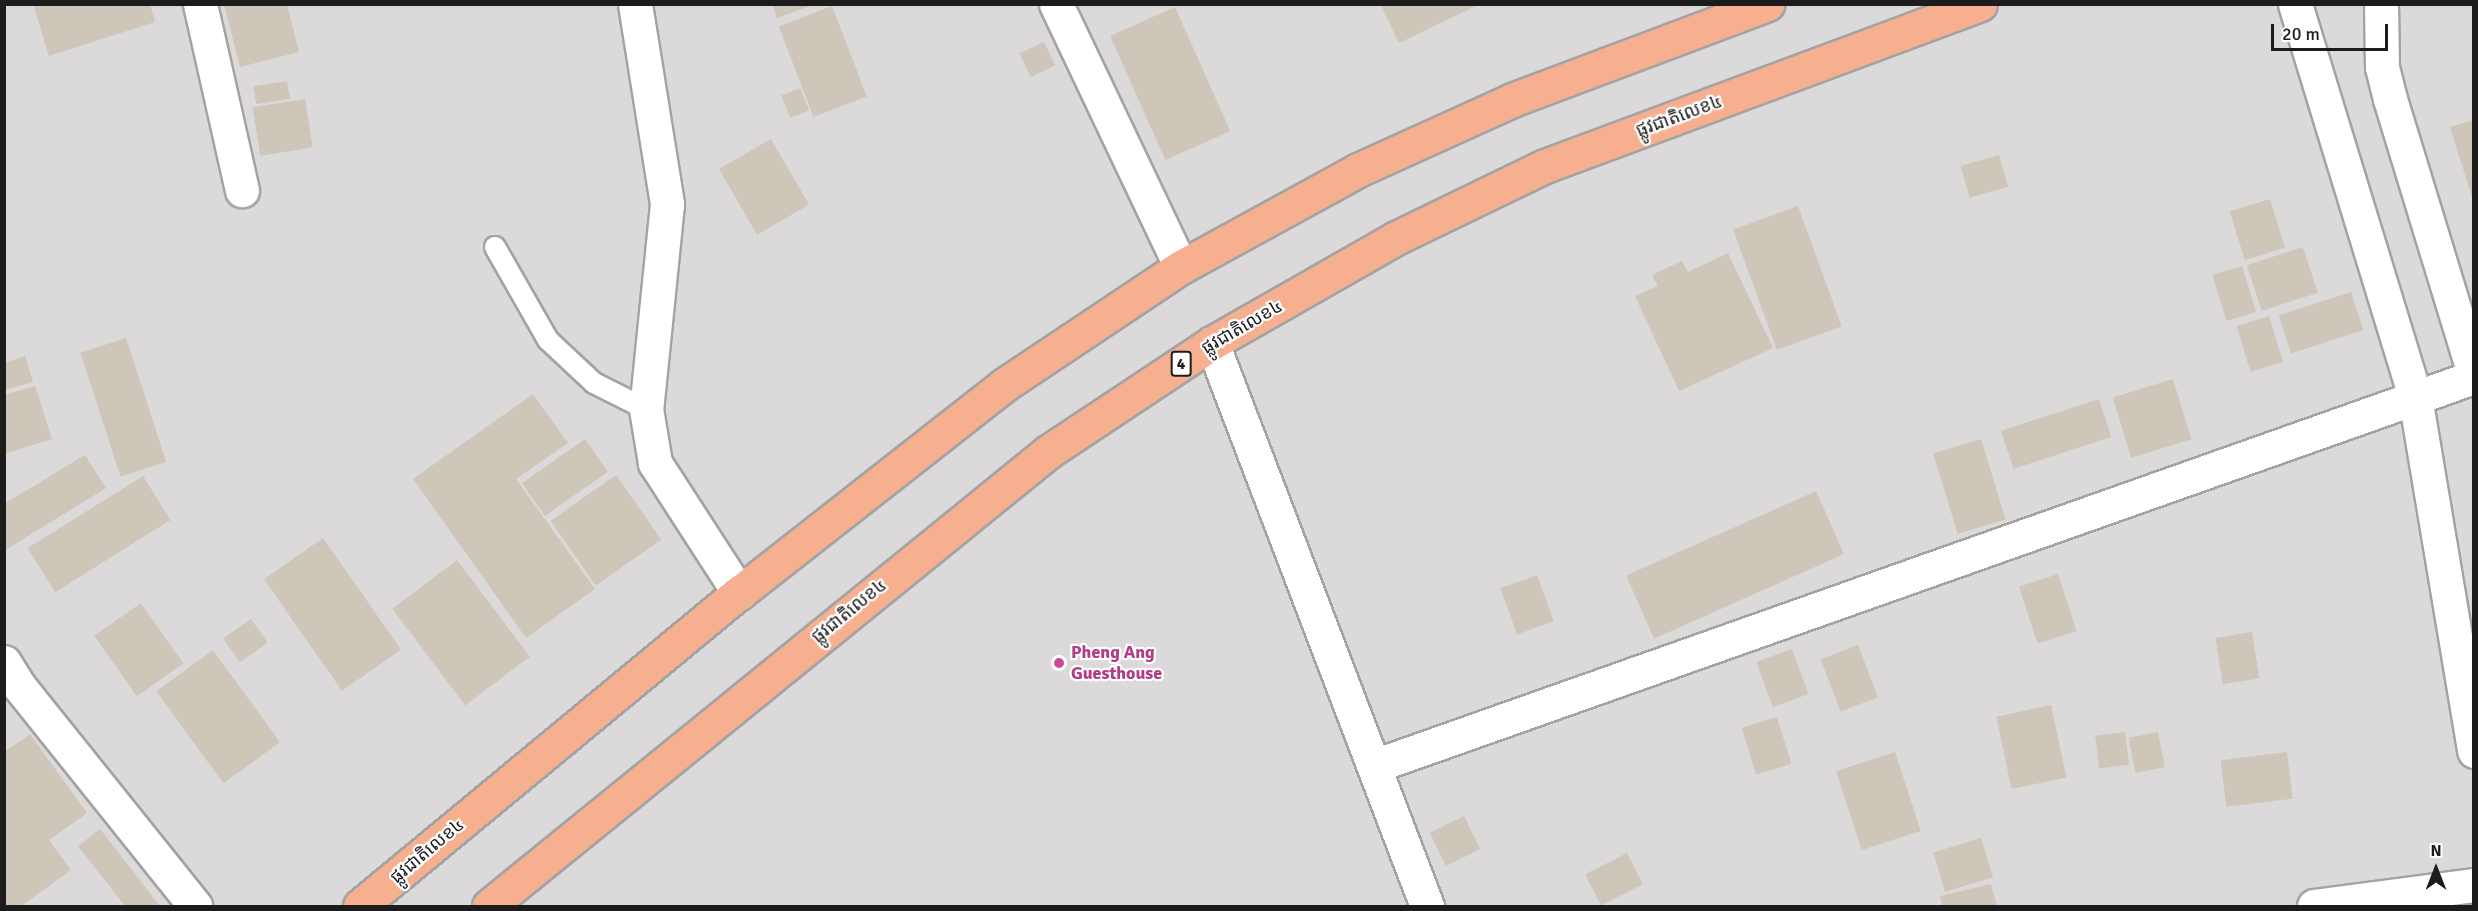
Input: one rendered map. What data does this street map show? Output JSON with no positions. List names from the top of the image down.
{
  "streets": {
    "highway": ["ផ្លូវជាតិលេខ៤", "4"]
  },
  "places": ["Pheng Ang Guesthouse"],
  "scale_bar": "20 m",
  "north": "top"
}
